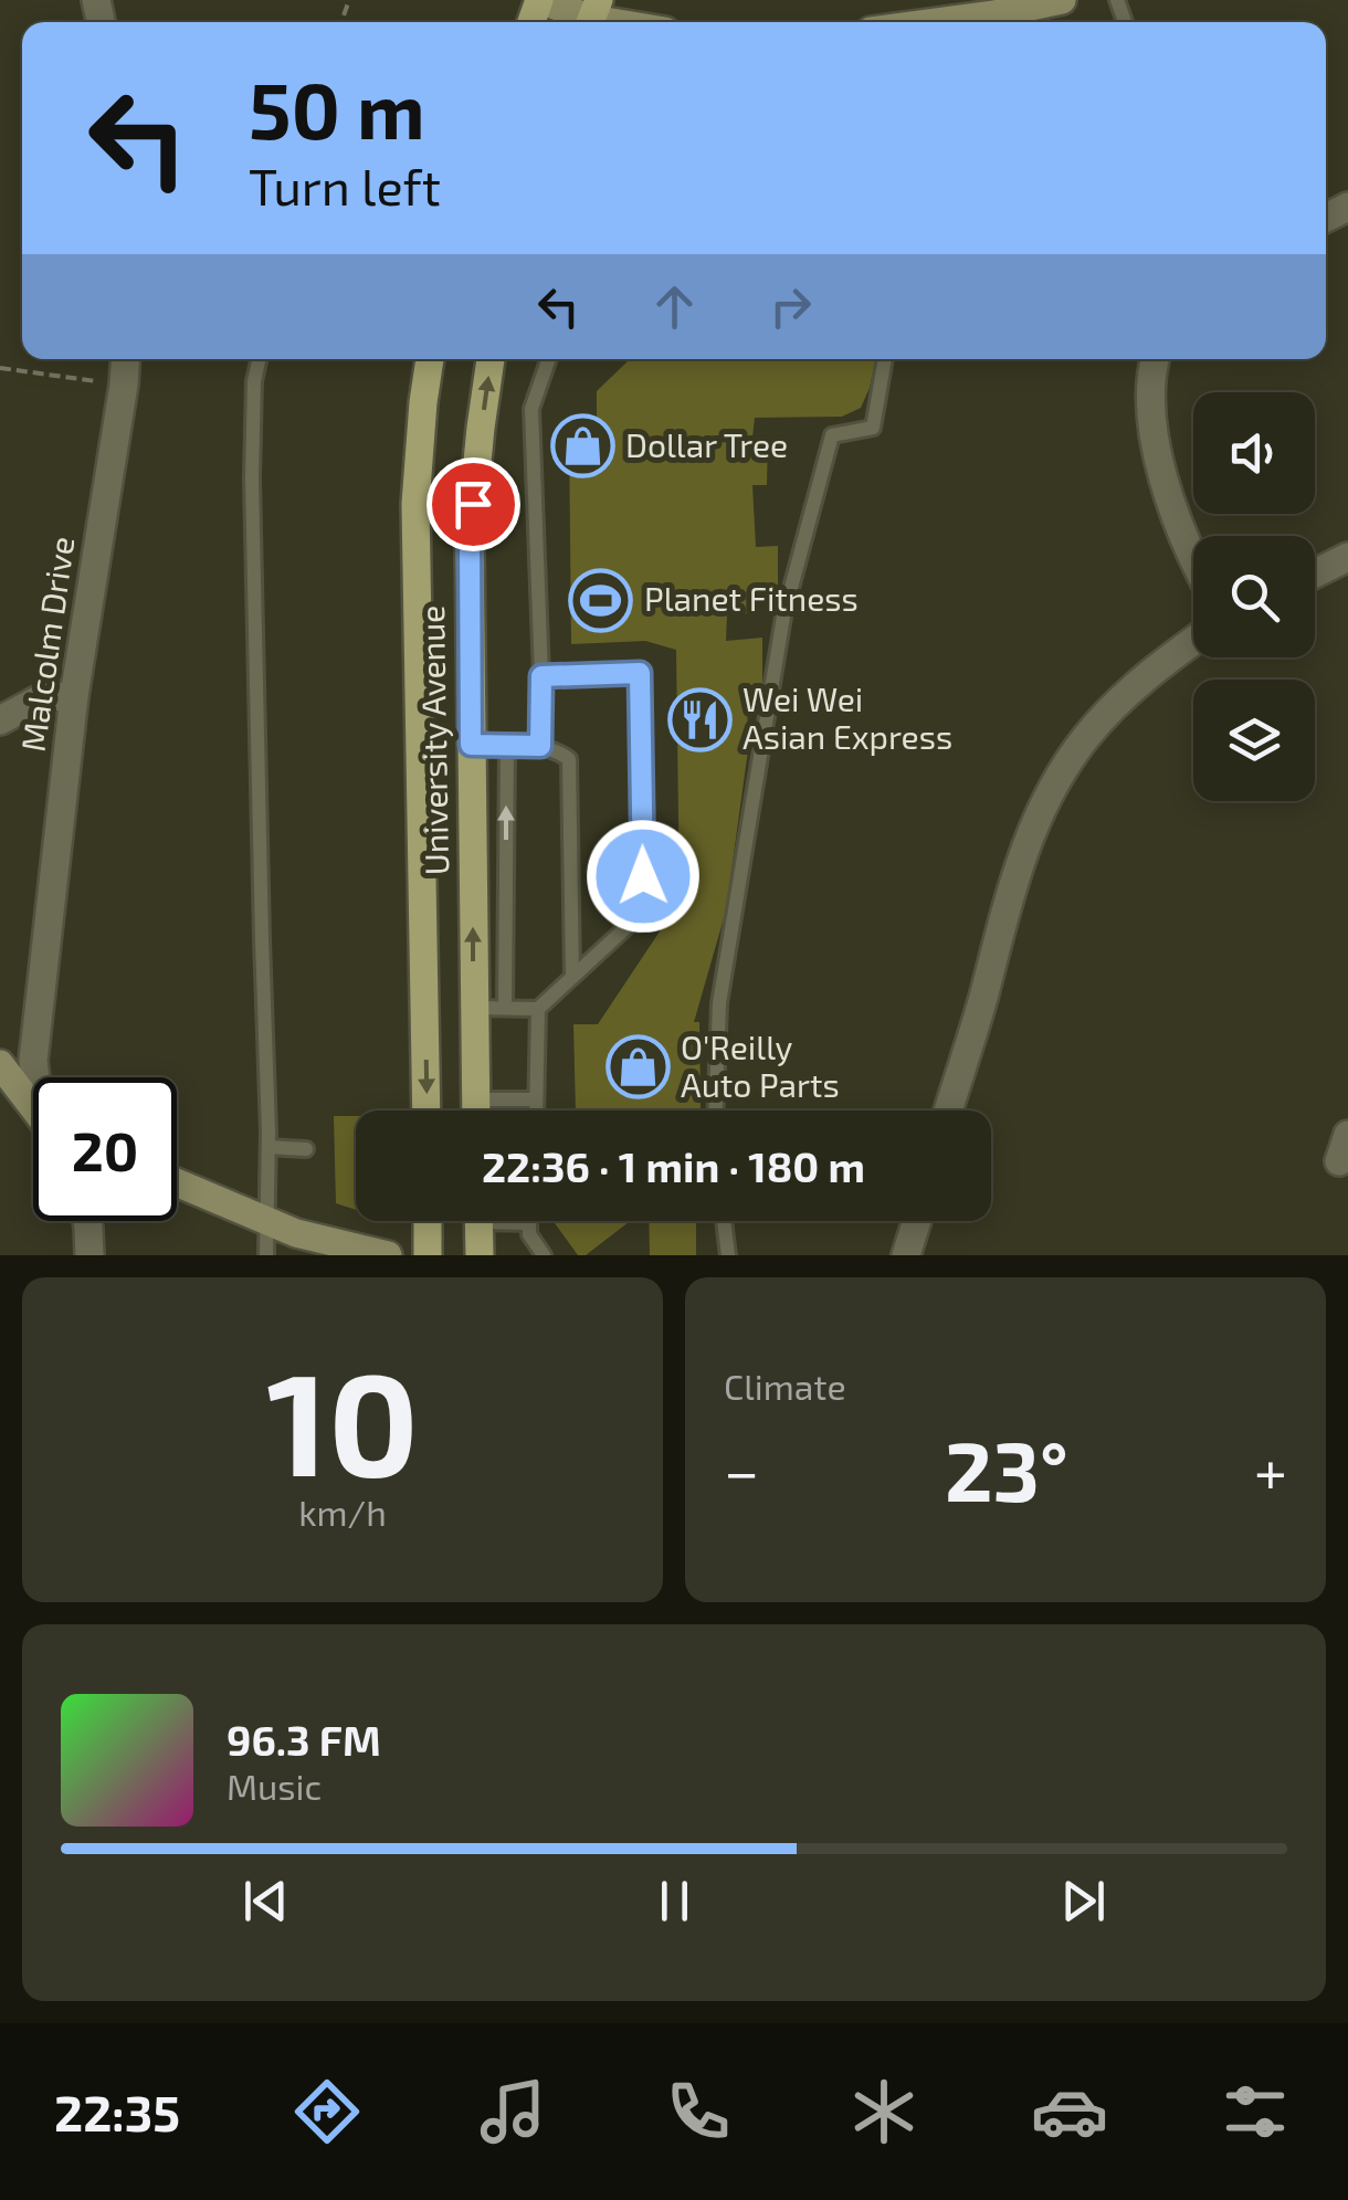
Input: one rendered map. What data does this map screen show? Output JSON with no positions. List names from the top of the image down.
{
  "streets": {
    "main road": ["University Avenue"],
    "street": ["Malcolm Drive"]
  },
  "places": {
    "shop": ["Dollar Tree", "O'Reilly Auto Parts"],
    "sports": ["Planet Fitness"],
    "restaurant": ["Wei Wei Asian Express"]
  },
  "page": {
    "turn": ["50 m", "Turn left"],
    "limit": "20",
    "trip": "22:36 · 1 min · 180 m",
    "tile": [
      ["10", "km/h"],
      "Climate"
    ],
    "heat": ["−", "23°", "+"],
    "song": ["96.3 FM", "Music"],
    "tabs": "22:35"
  }
}
